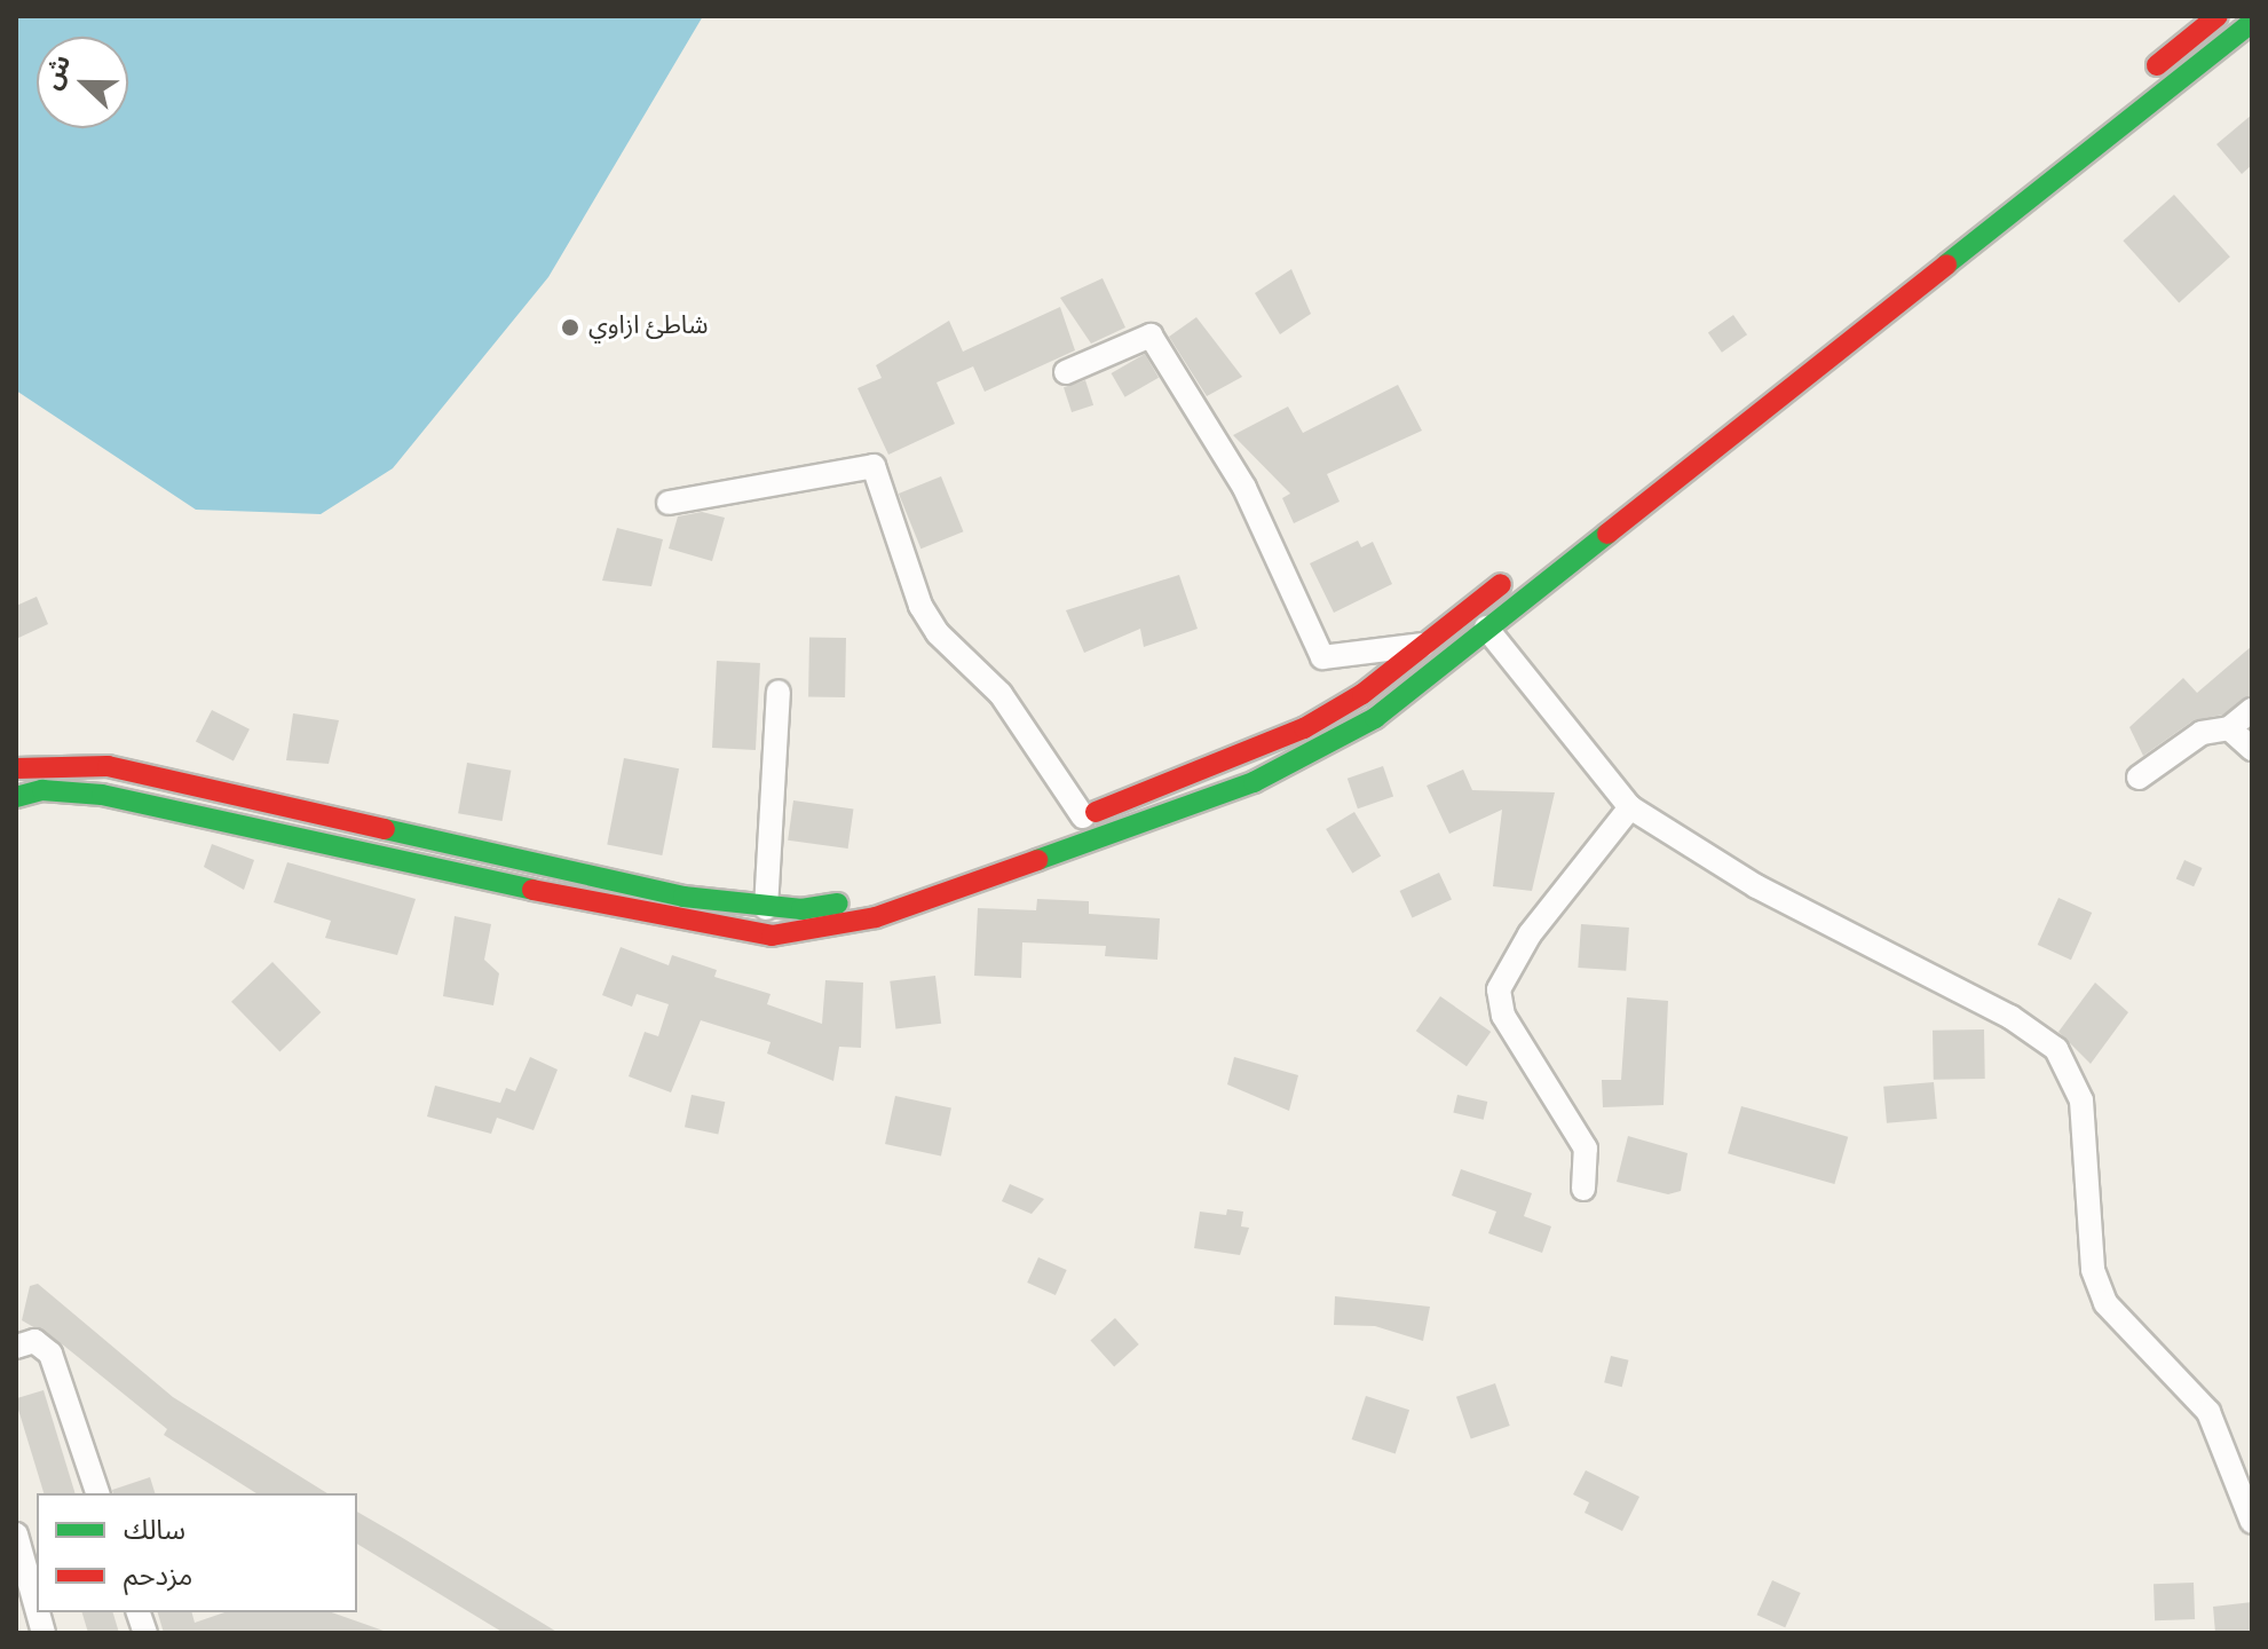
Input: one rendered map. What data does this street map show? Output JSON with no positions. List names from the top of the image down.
{
  "places": ["شاطئ ازاوي"],
  "legend": ["سالك", "مزدحم"],
  "north": "left"
}
